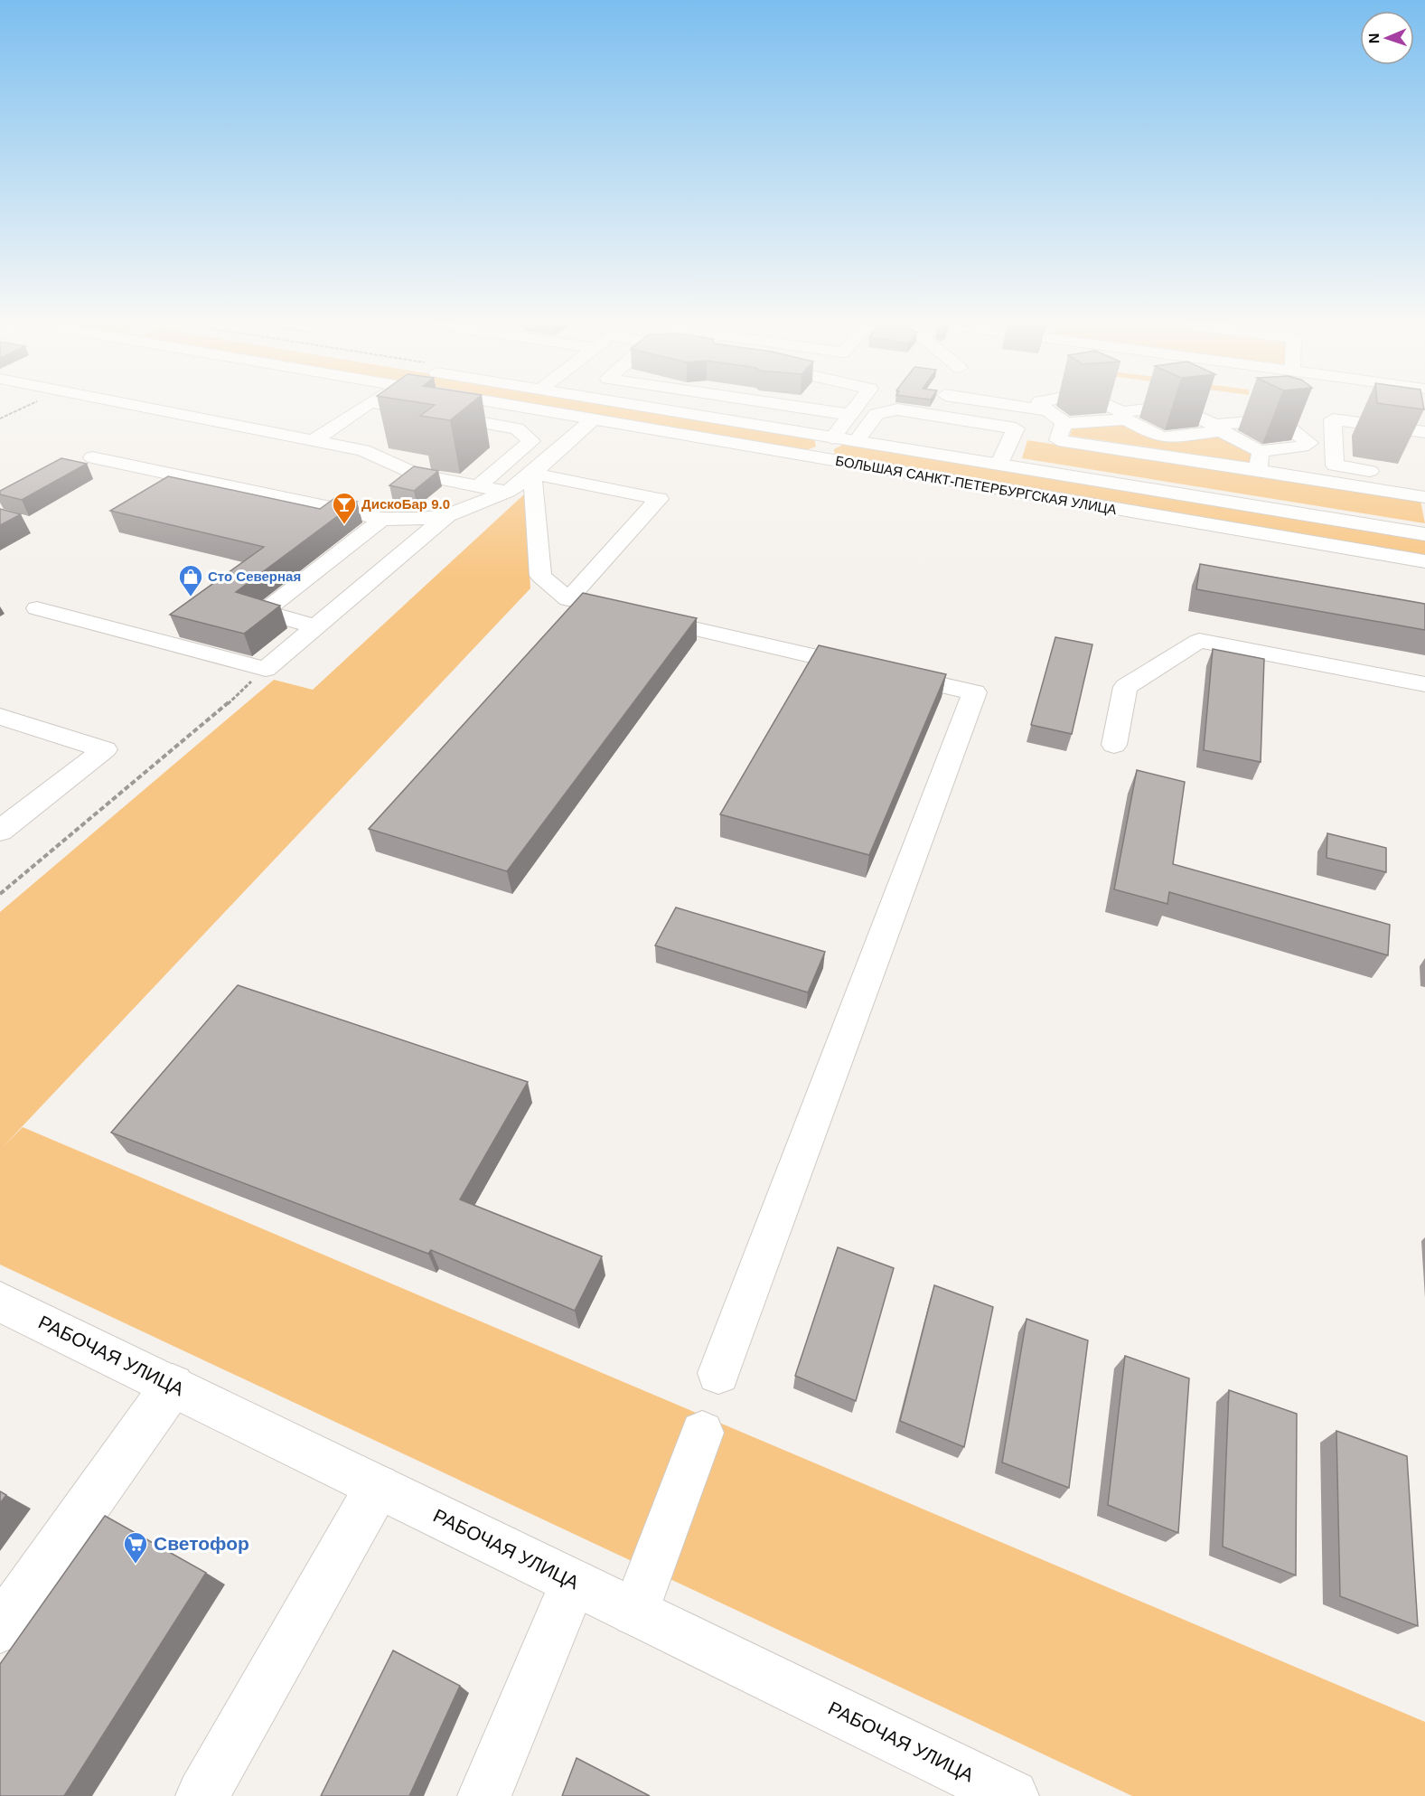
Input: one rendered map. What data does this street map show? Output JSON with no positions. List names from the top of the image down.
{
  "streets": {
    "main road": ["БОЛЬШАЯ САНКТ-ПЕТЕРБУРГСКАЯ УЛИЦА", "РАБОЧАЯ УЛИЦА"]
  },
  "places": {
    "bar": ["ДискоБар 9.0"],
    "shop": ["Сто Северная"],
    "supermarket": ["Светофор"]
  },
  "north": "left"
}
